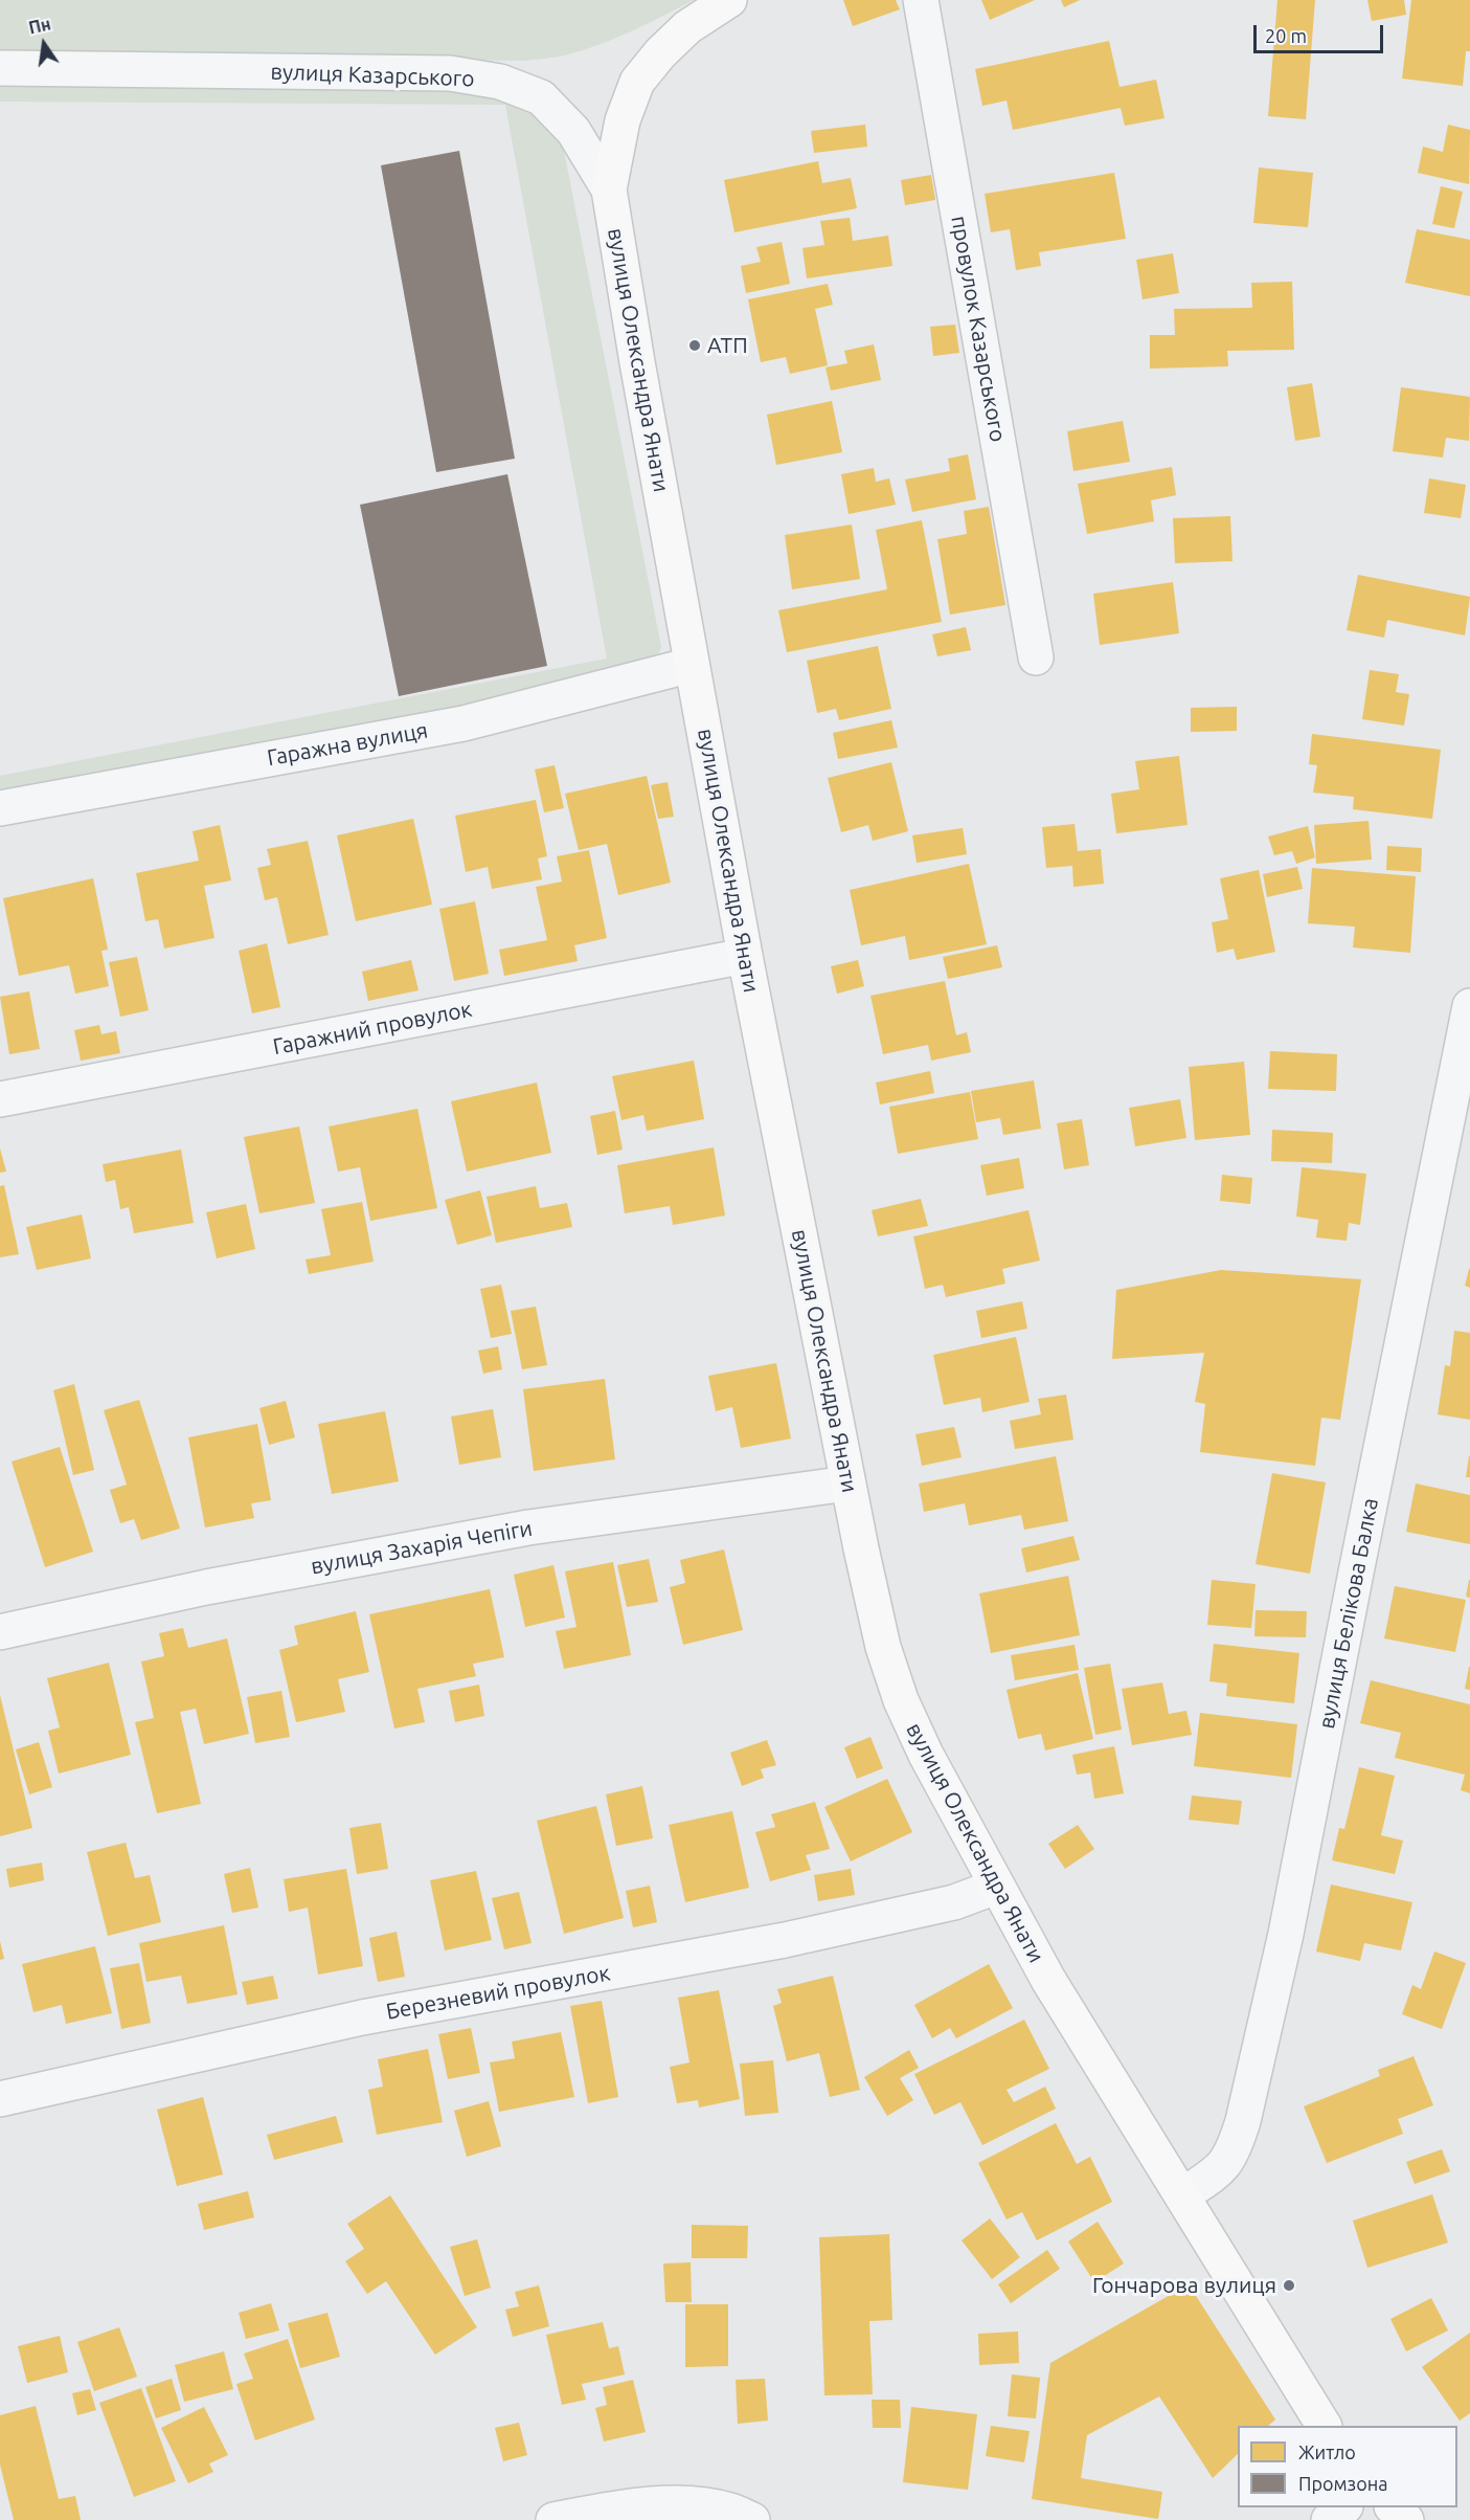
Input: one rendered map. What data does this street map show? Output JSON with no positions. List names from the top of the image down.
{
  "streets": {
    "street": [
      "вулиця Казарського",
      "провулок Казарського",
      "вулиця Олександра Янати",
      "Гаражна вулиця",
      "Гаражний провулок",
      "вулиця Захарія Чепіги",
      "вулиця Белікова Балка",
      "Березневий провулок"
    ]
  },
  "crossings": [
    ["вулиця Казарського", "вулиця Олександра Янати"],
    ["вулиця Олександра Янати", "Гаражна вулиця"],
    ["вулиця Олександра Янати", "Гаражний провулок"],
    ["вулиця Олександра Янати", "вулиця Захарія Чепіги"],
    ["вулиця Олександра Янати", "вулиця Белікова Балка"],
    ["вулиця Олександра Янати", "Березневий провулок"]
  ],
  "places": ["АТП", "Гончарова вулиця"],
  "legend": ["Житло", "Промзона"],
  "scale_bar": "20 m",
  "north": "top"
}
